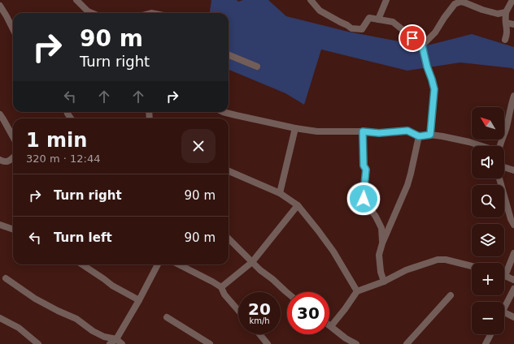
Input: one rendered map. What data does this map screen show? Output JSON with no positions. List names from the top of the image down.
{
  "north": "top left",
  "page": {
    "turn": ["90 m", "Turn right"],
    "map_buttons": ["+", "−"],
    "heading": ["1 min", "320 m · 12:44"],
    "list": [
      {
        "name": "Turn right",
        "value": "90 m"
      },
      {
        "name": "Turn left",
        "value": "90 m"
      }
    ],
    "speed": "20 km/h",
    "limit": "30"
  }
}
